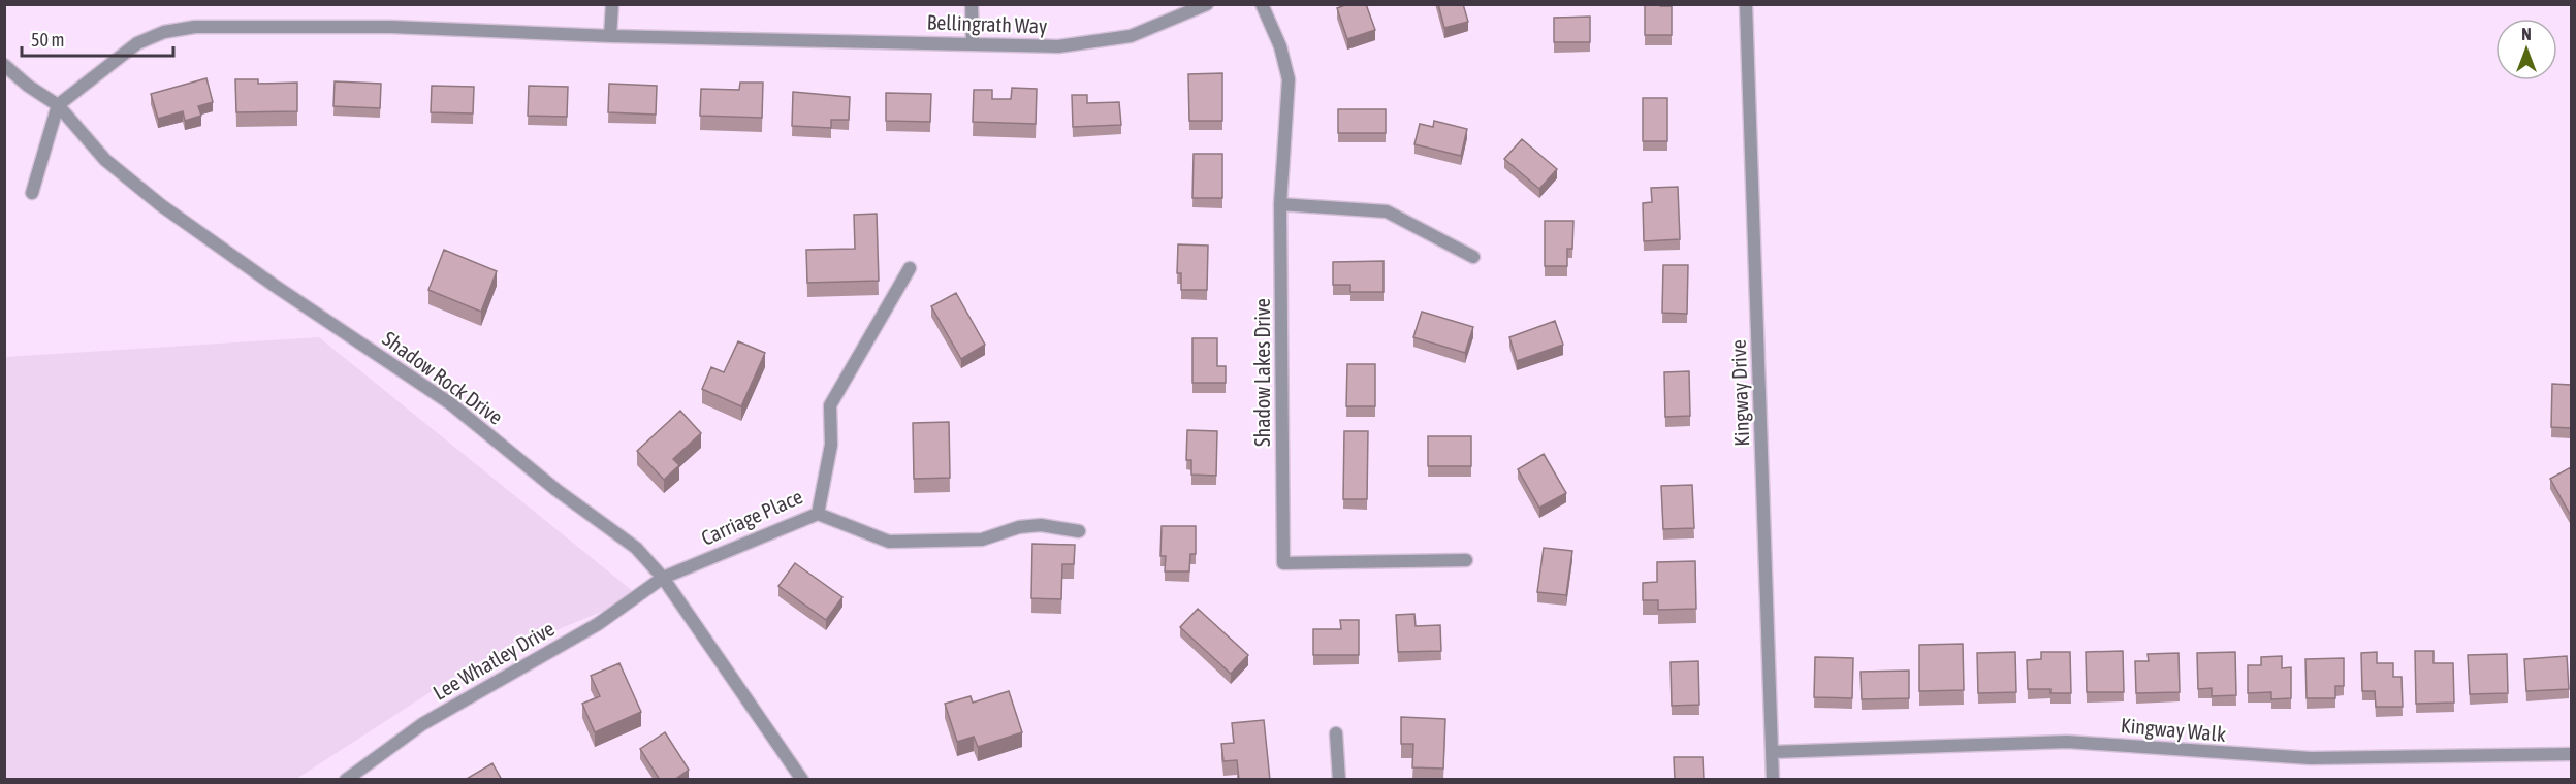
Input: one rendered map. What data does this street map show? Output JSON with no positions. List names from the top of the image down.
{
  "streets": {
    "street": [
      "Bellingrath Way",
      "Shadow Lakes Drive",
      "Shadow Rock Drive",
      "Kingway Drive",
      "Carriage Place",
      "Lee Whatley Drive",
      "Kingway Walk"
    ]
  },
  "crossings": [
    ["Bellingrath Way", "Shadow Rock Drive"],
    ["Shadow Rock Drive", "Carriage Place"],
    ["Shadow Rock Drive", "Lee Whatley Drive"],
    ["Kingway Drive", "Kingway Walk"],
    ["Carriage Place", "Lee Whatley Drive"]
  ],
  "scale_bar": "50 m",
  "north": "top"
}
